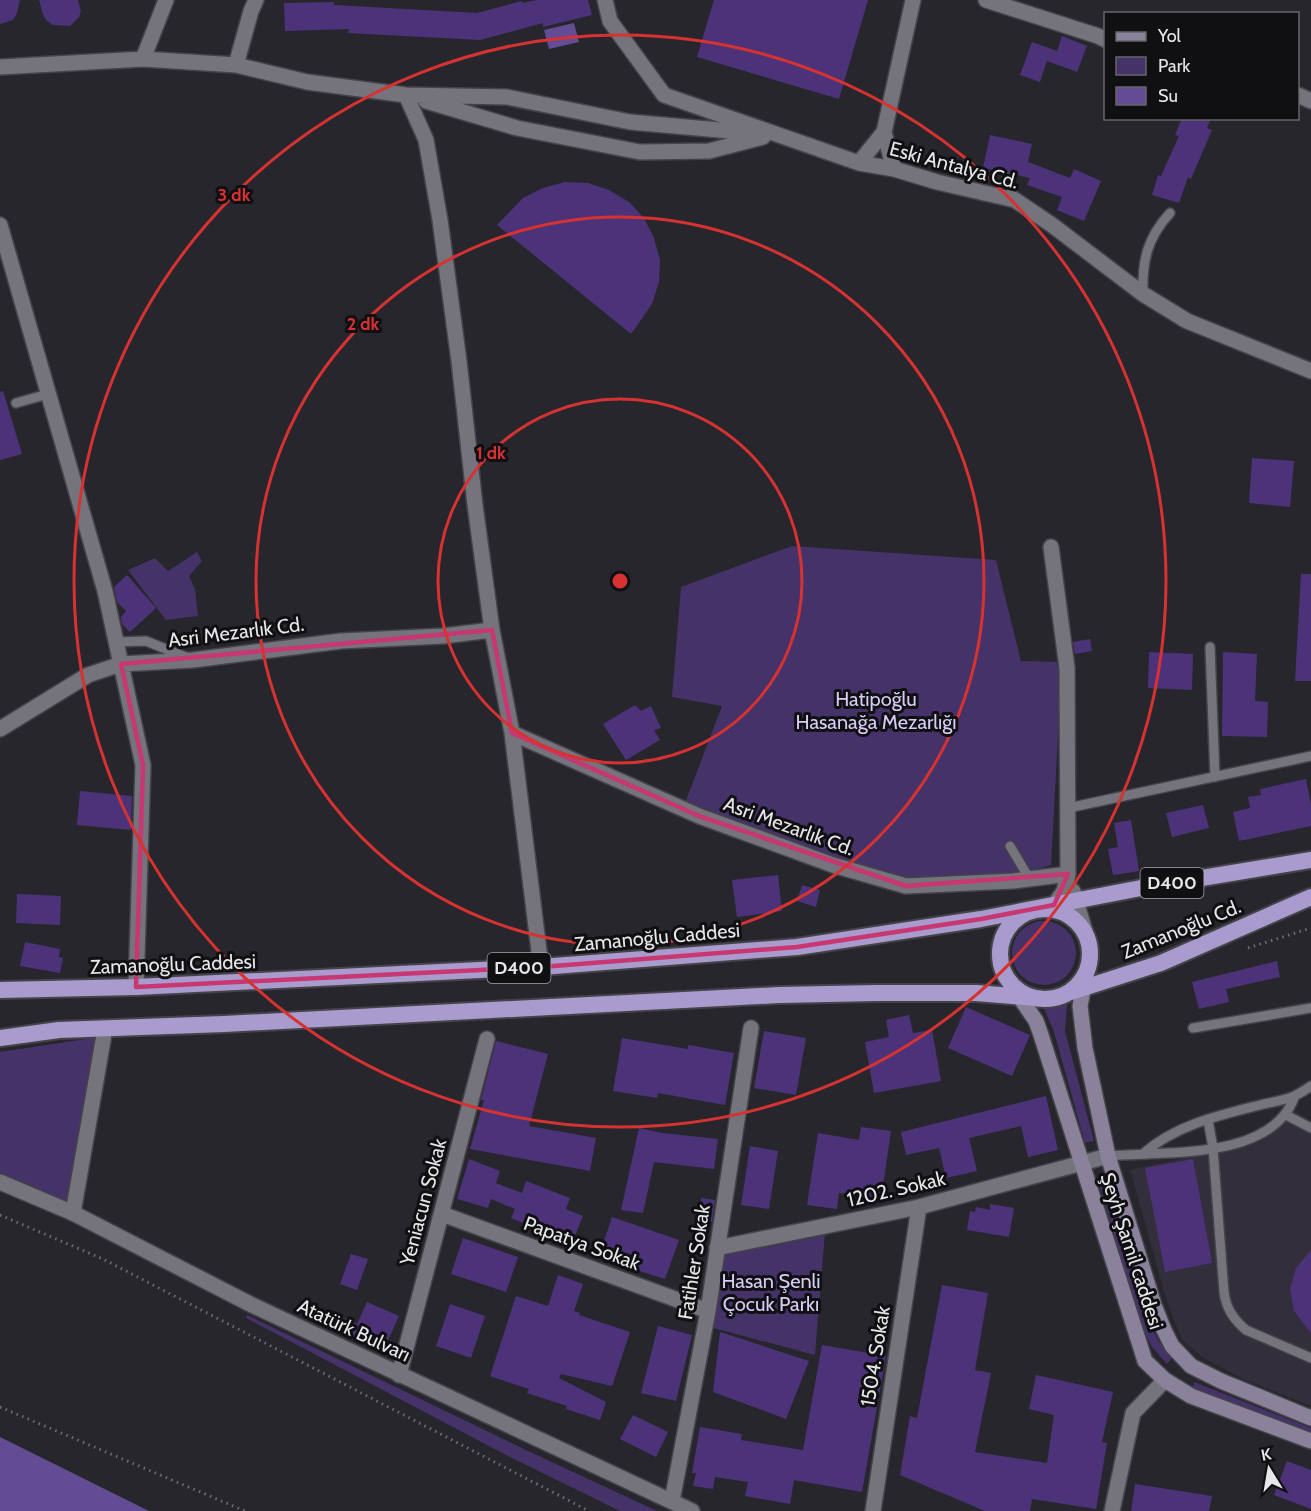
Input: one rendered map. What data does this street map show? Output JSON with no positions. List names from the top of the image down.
{
  "streets": {
    "highway": ["D400", "Zamanoğlu Cd.", "Zamanoğlu Caddesi"],
    "main road": ["Şeyh Şamil caddesi"],
    "street": [
      "Eski Antalya Cd.",
      "Asri Mezarlık Cd.",
      "1202. Sokak",
      "Yeniacun Sokak",
      "Papatya Sokak",
      "Fatihler Sokak",
      "Atatürk Bulvarı",
      "1504. Sokak"
    ]
  },
  "crossings": [
    ["D400", "Zamanoğlu Cd."],
    ["D400", "Zamanoğlu Caddesi"],
    ["D400", "Şeyh Şamil caddesi"],
    ["Zamanoğlu Cd.", "Zamanoğlu Caddesi"],
    ["Zamanoğlu Cd.", "Şeyh Şamil caddesi"],
    ["Zamanoğlu Caddesi", "Şeyh Şamil caddesi"],
    ["1202. Sokak", "Şeyh Şamil caddesi"],
    ["1202. Sokak", "Fatihler Sokak"],
    ["1202. Sokak", "1504. Sokak"],
    ["Yeniacun Sokak", "Papatya Sokak"],
    ["Yeniacun Sokak", "Atatürk Bulvarı"],
    ["Papatya Sokak", "Fatihler Sokak"],
    ["Fatihler Sokak", "Atatürk Bulvarı"]
  ],
  "parks": ["Hatipoğlu Hasanağa Mezarlığı", "Hasan Şenli Çocuk Parkı"],
  "legend": ["Yol", "Park", "Su"],
  "north": "top",
  "rings": ["3 dk", "2 dk", "1 dk"]
}
